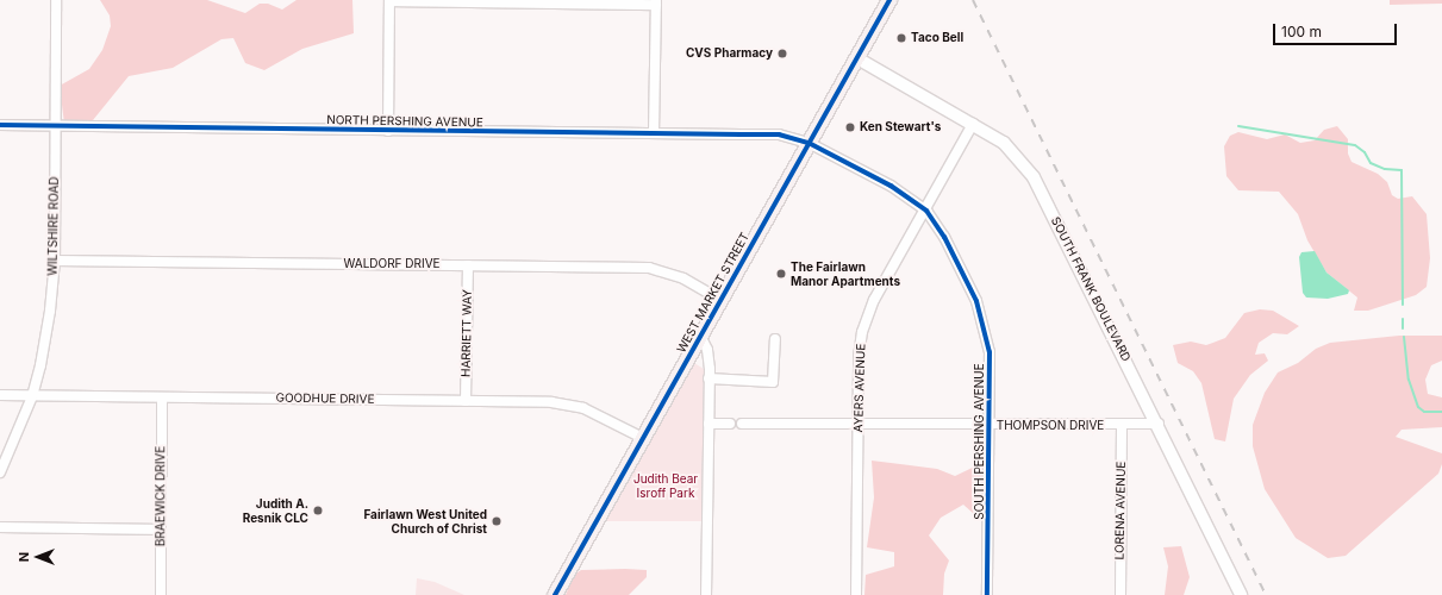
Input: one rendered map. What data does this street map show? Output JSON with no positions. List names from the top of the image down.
{
  "streets": {
    "main road": ["WEST MARKET STREET"],
    "street": [
      "NORTH PERSHING AVENUE",
      "WILTSHIRE ROAD",
      "WALDORF DRIVE",
      "SOUTH FRANK BOULEVARD",
      "HARRIETT WAY",
      "AYERS AVENUE",
      "GOODHUE DRIVE",
      "THOMPSON DRIVE",
      "SOUTH PERSHING AVENUE",
      "BRAEWICK DRIVE",
      "LORENA AVENUE"
    ]
  },
  "crossings": [
    ["NORTH PERSHING AVENUE", "WILTSHIRE ROAD"],
    ["NORTH PERSHING AVENUE", "WEST MARKET STREET"],
    ["NORTH PERSHING AVENUE", "SOUTH PERSHING AVENUE"],
    ["WILTSHIRE ROAD", "WALDORF DRIVE"],
    ["WILTSHIRE ROAD", "GOODHUE DRIVE"],
    ["WALDORF DRIVE", "WEST MARKET STREET"],
    ["WALDORF DRIVE", "HARRIETT WAY"],
    ["SOUTH FRANK BOULEVARD", "WEST MARKET STREET"],
    ["SOUTH FRANK BOULEVARD", "AYERS AVENUE"],
    ["SOUTH FRANK BOULEVARD", "THOMPSON DRIVE"],
    ["WEST MARKET STREET", "GOODHUE DRIVE"],
    ["WEST MARKET STREET", "SOUTH PERSHING AVENUE"],
    ["HARRIETT WAY", "GOODHUE DRIVE"],
    ["AYERS AVENUE", "THOMPSON DRIVE"],
    ["AYERS AVENUE", "SOUTH PERSHING AVENUE"],
    ["GOODHUE DRIVE", "BRAEWICK DRIVE"],
    ["THOMPSON DRIVE", "SOUTH PERSHING AVENUE"],
    ["THOMPSON DRIVE", "LORENA AVENUE"]
  ],
  "parks": ["Judith Bear Isroff Park"],
  "places": [
    "Taco Bell",
    "CVS Pharmacy",
    "Ken Stewart's",
    "The Fairlawn Manor Apartments",
    "Judith A. Resnik CLC",
    "Fairlawn West United Church of Christ"
  ],
  "scale_bar": "100 m",
  "north": "left"
}
